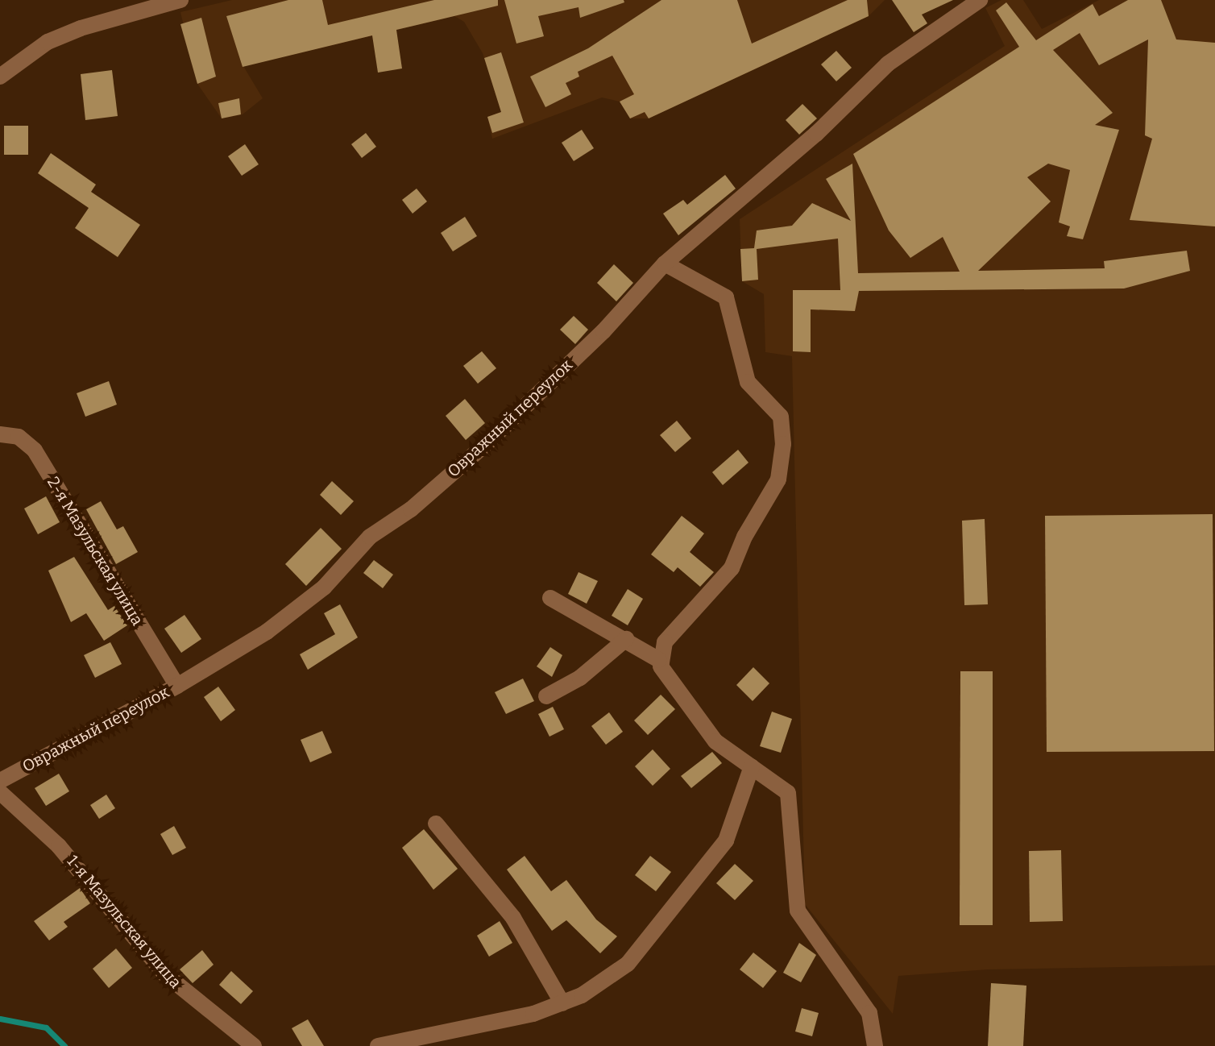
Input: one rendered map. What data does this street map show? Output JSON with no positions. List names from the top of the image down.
{
  "streets": {
    "street": ["Овражный переулок", "2-я Мазульская улица", "1-я Мазульская улица"]
  },
  "crossings": [
    ["Овражный переулок", "2-я Мазульская улица"]
  ]
}
